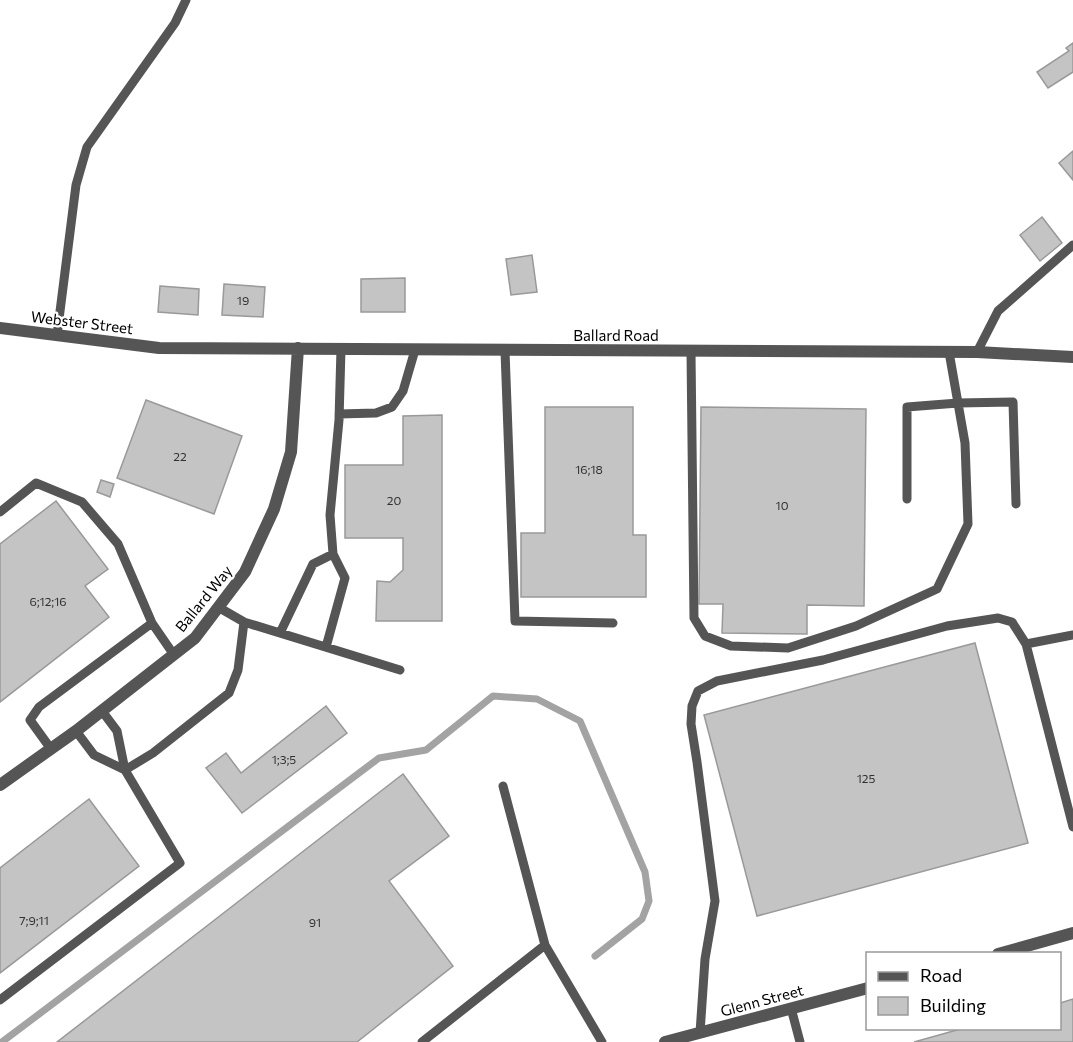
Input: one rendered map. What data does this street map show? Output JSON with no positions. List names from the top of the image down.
{
  "streets": {
    "street": [
      "Webster Street",
      "Ballard Road",
      "Ballard Way",
      "Glenn Street"
    ]
  },
  "crossings": [
    ["Webster Street", "Ballard Road"],
    ["Ballard Road", "Ballard Way"]
  ],
  "house_numbers": [
    "19",
    "22",
    "16;18",
    "20",
    "10",
    "6;12;16",
    "1;3;5",
    "125",
    "7;9;11",
    "91"
  ],
  "legend": ["Road", "Building"]
}
